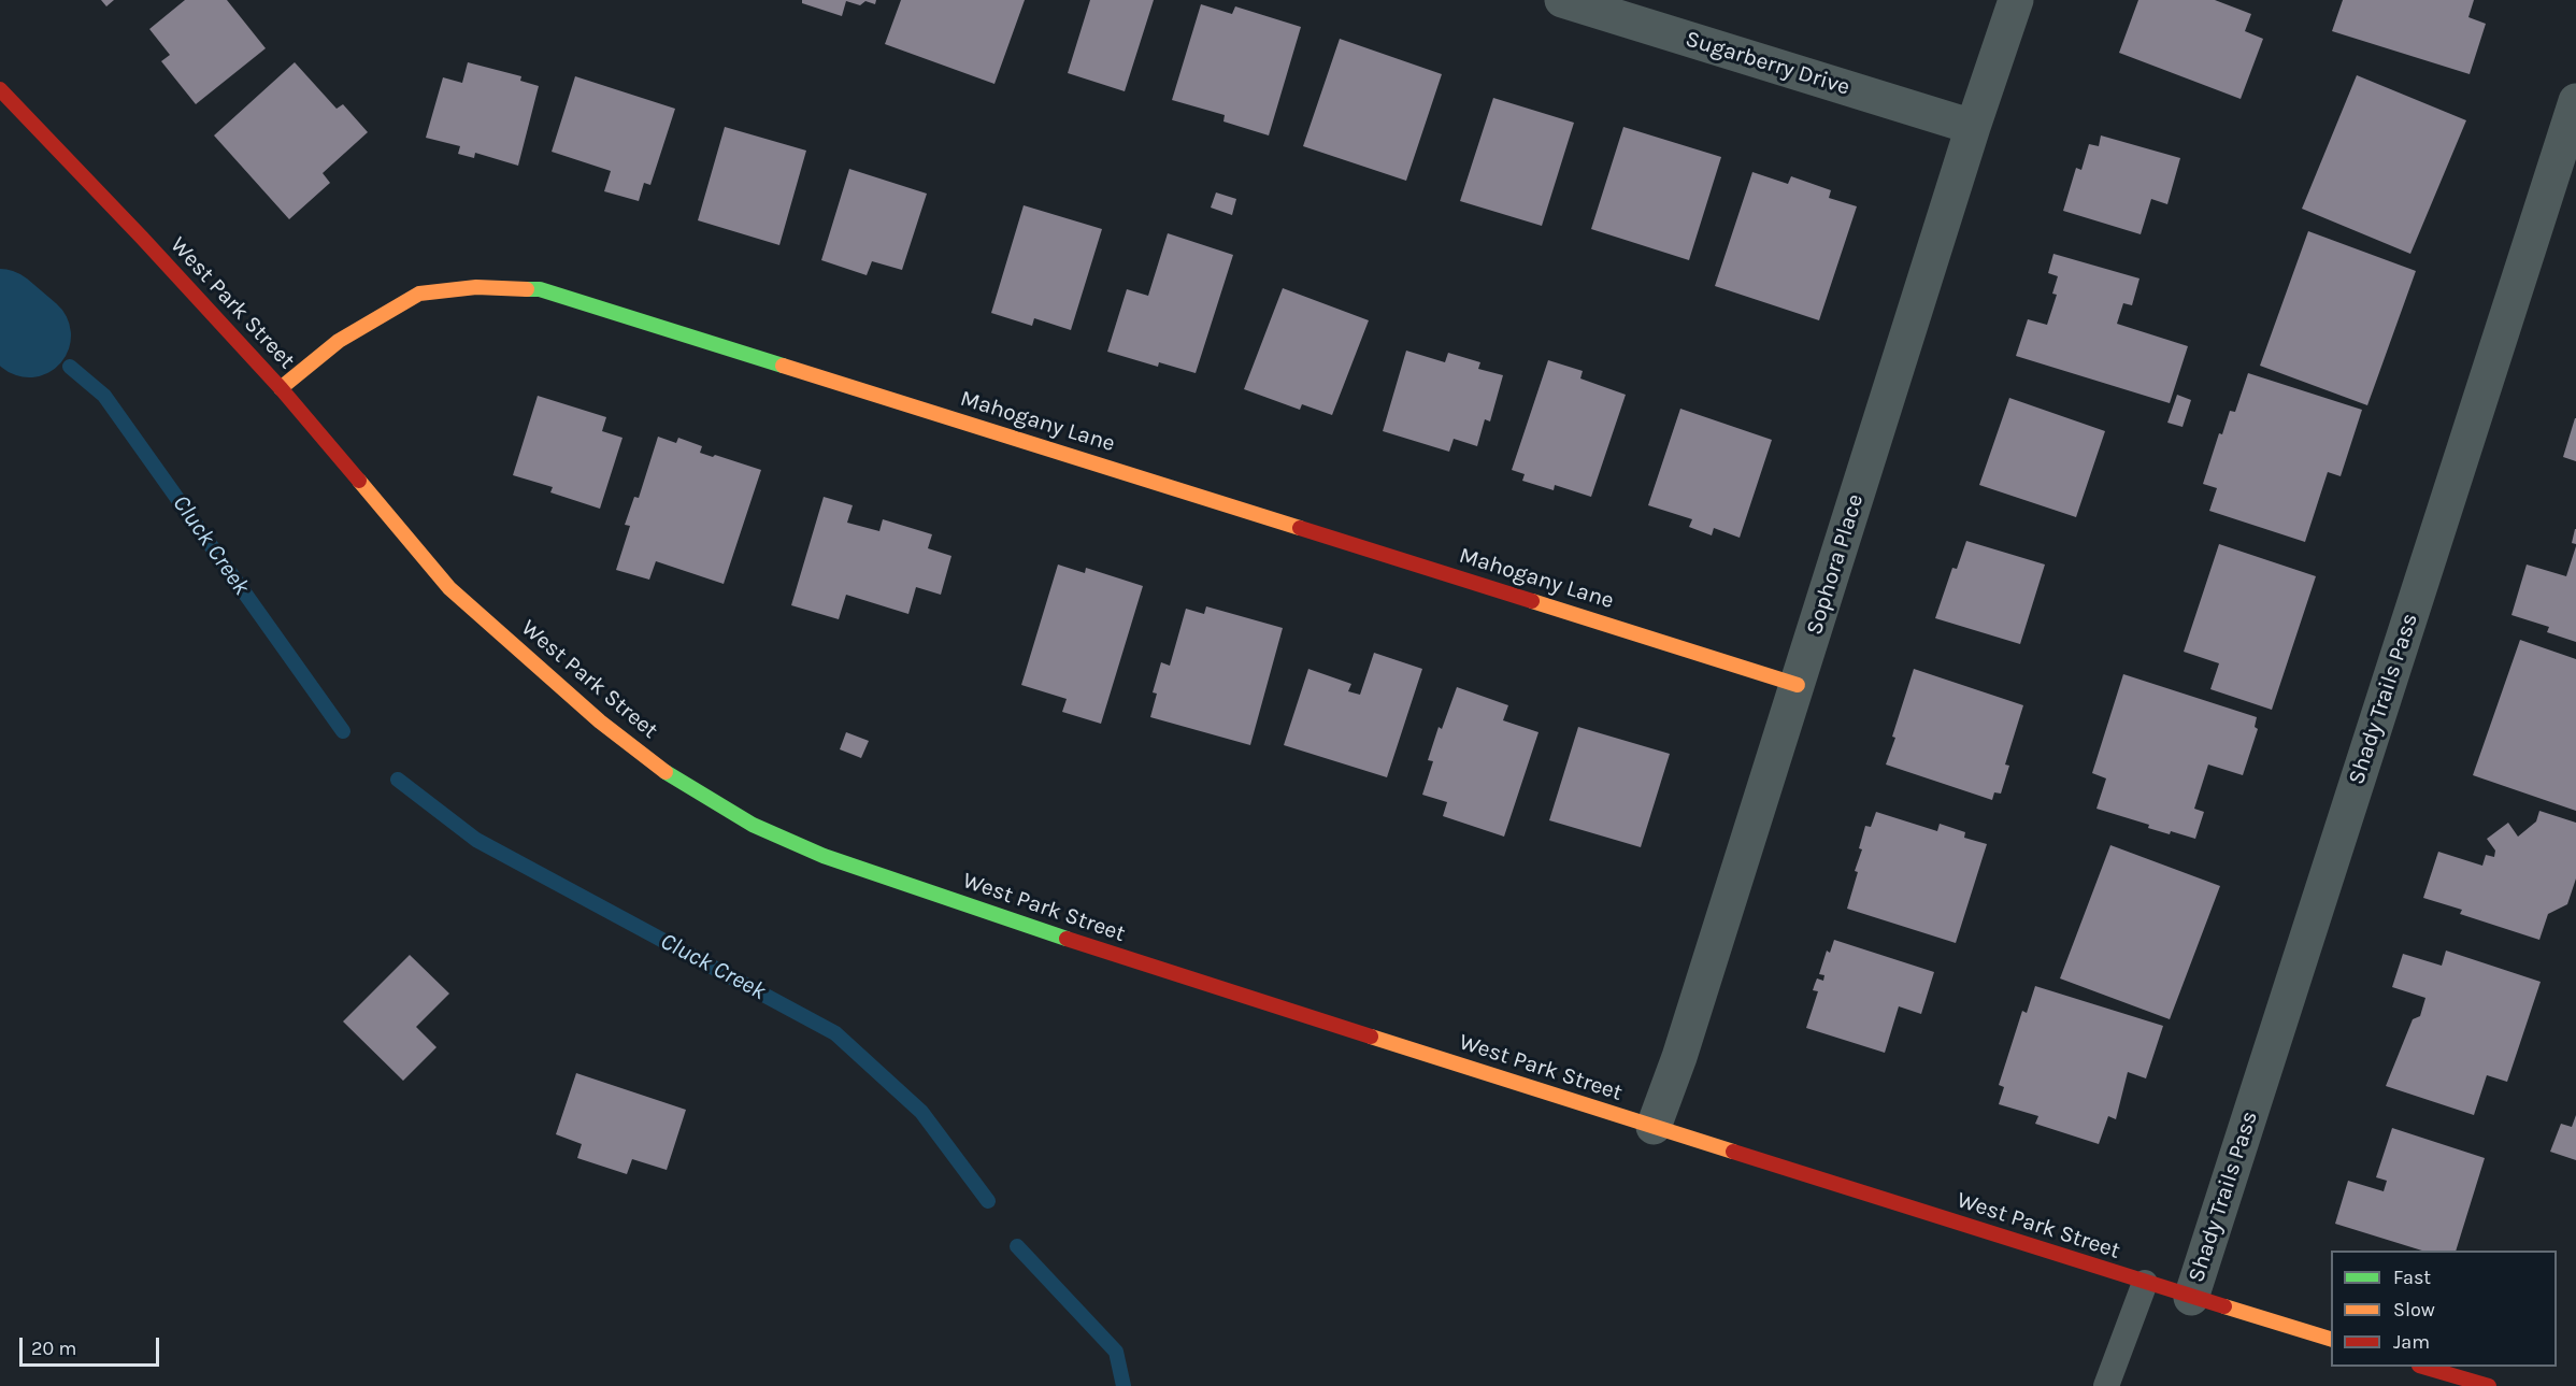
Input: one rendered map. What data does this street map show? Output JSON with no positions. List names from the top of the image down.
{
  "streets": {
    "street": [
      "Sugarberry Drive",
      "West Park Street",
      "Mahogany Lane",
      "Sophora Place",
      "Shady Trails Pass"
    ]
  },
  "crossings": [
    ["Sugarberry Drive", "Sophora Place"],
    ["West Park Street", "Mahogany Lane"],
    ["West Park Street", "Sophora Place"],
    ["West Park Street", "Shady Trails Pass"],
    ["Mahogany Lane", "Sophora Place"]
  ],
  "water": ["Cluck Creek"],
  "legend": ["Fast", "Slow", "Jam"],
  "scale_bar": "20 m"
}
